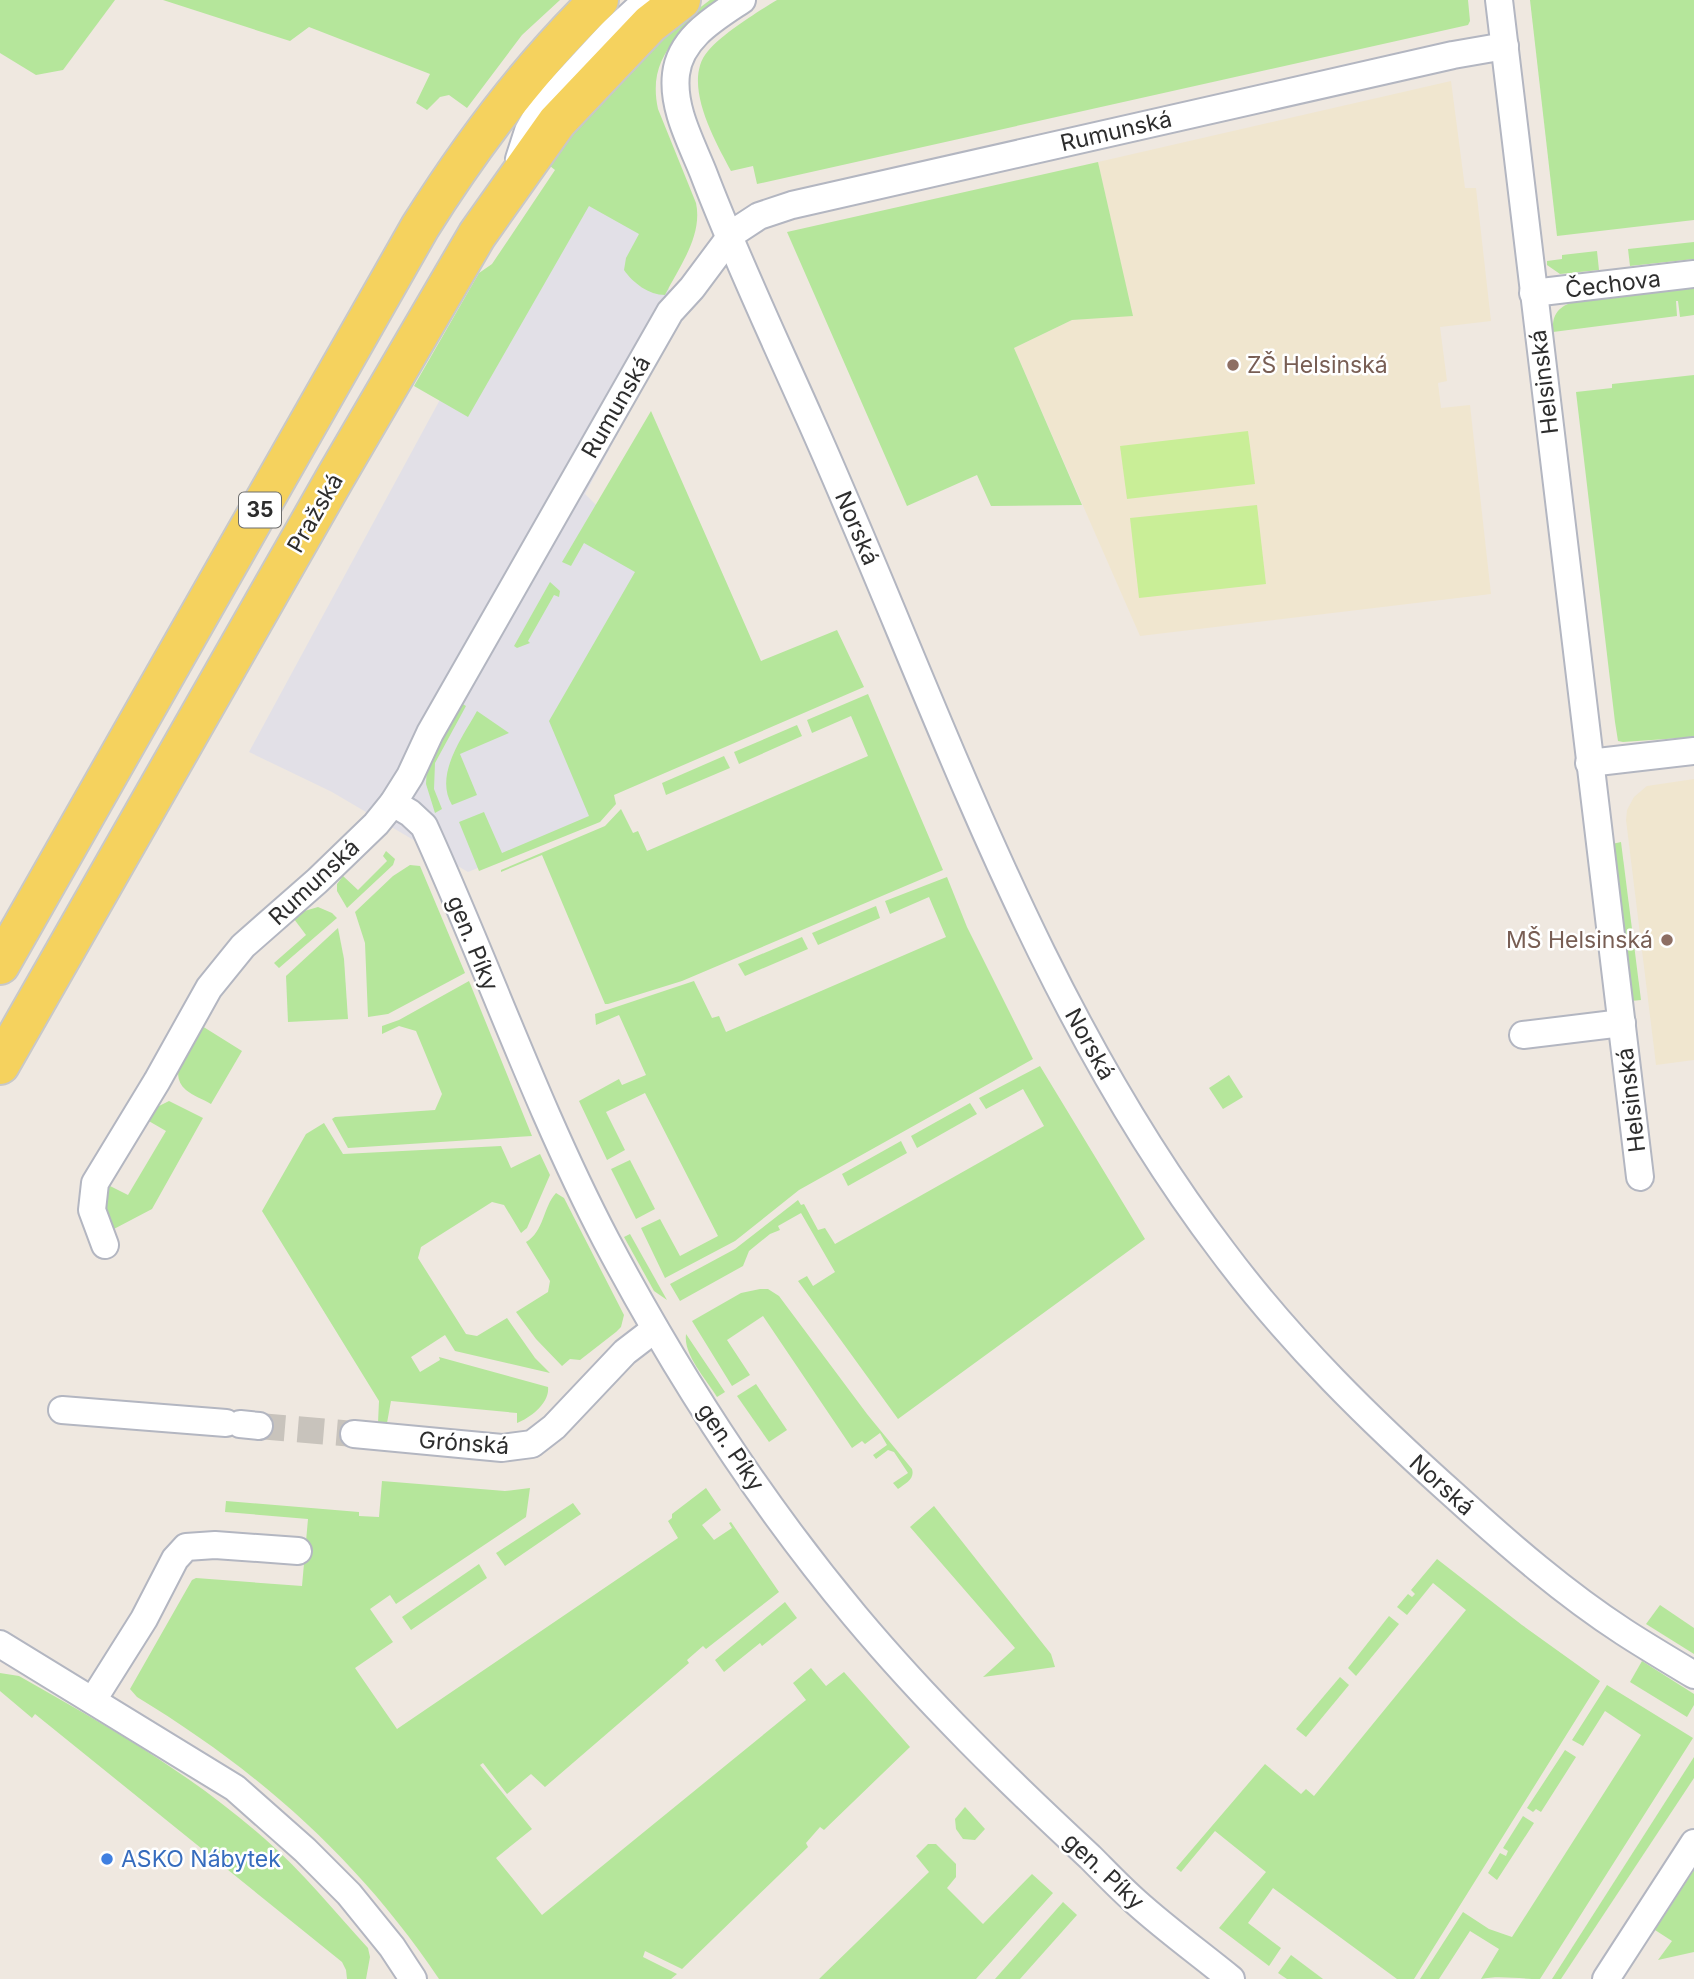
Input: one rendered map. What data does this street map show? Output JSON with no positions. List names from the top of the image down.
{
  "streets": {
    "main road": ["35", "Pražská"],
    "street": [
      "Rumunská",
      "Čechova",
      "Helsinská",
      "Norská",
      "gen. Píky",
      "Grónská"
    ]
  },
  "crossings": [
    ["Rumunská", "Helsinská"],
    ["Rumunská", "Norská"],
    ["Rumunská", "gen. Píky"],
    ["Čechova", "Helsinská"],
    ["gen. Píky", "Grónská"]
  ],
  "places": ["ZŠ Helsinská", "MŠ Helsinská", "ASKO Nábytek"]
}
